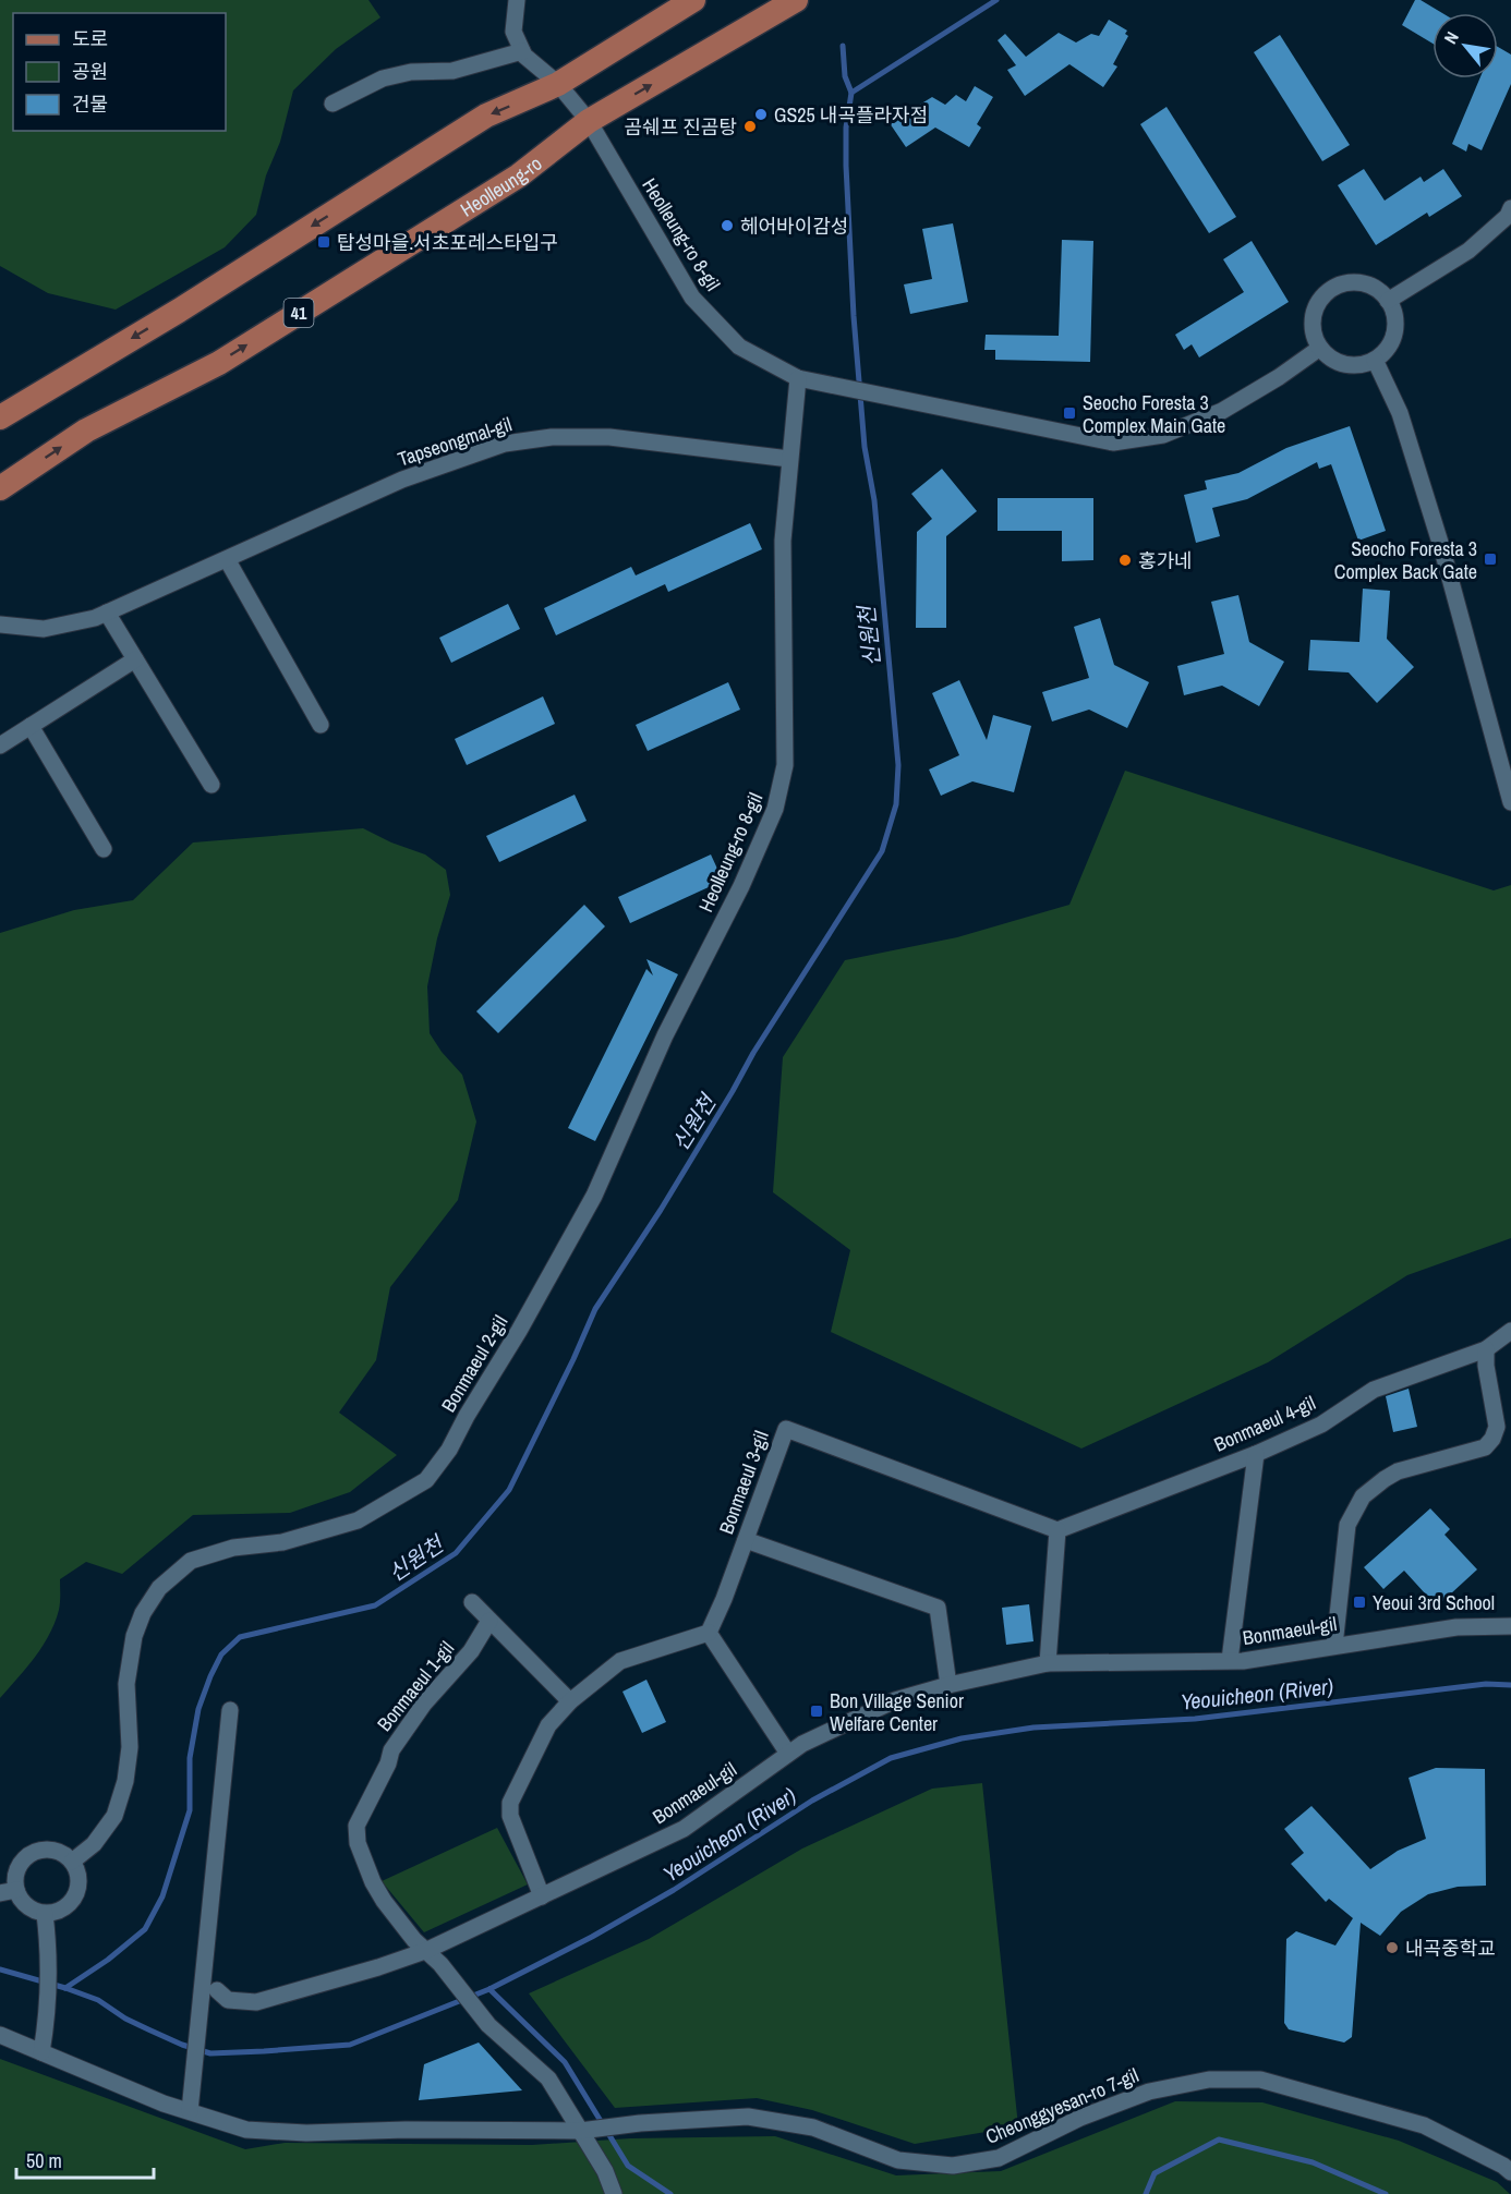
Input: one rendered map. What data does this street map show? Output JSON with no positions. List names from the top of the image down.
{
  "streets": {
    "main road": ["Heolleung-ro", "41"],
    "street": [
      "Heolleung-ro 8-gil",
      "Tapseongmal-gil",
      "Bonmaeul 2-gil",
      "Bonmaeul 4-gil",
      "Bonmaeul 3-gil",
      "Bonmaeul-gil",
      "Bonmaeul 1-gil",
      "Cheonggyesan-ro 7-gil"
    ]
  },
  "crossings": [
    ["Heolleung-ro", "Heolleung-ro 8-gil"],
    ["Heolleung-ro 8-gil", "Tapseongmal-gil"],
    ["Heolleung-ro 8-gil", "Bonmaeul 2-gil"],
    ["Bonmaeul 4-gil", "Bonmaeul 3-gil"],
    ["Bonmaeul 4-gil", "Bonmaeul-gil"],
    ["Bonmaeul-gil", "Bonmaeul 1-gil"]
  ],
  "water": ["신원천", "Yeouicheon (River)"],
  "places": {
    "other": [
      "GS25 내곡플라자점",
      "곰쉐프 진곰탕",
      "헤어바이감성",
      "홍가네",
      "내곡중학교"
    ],
    "transit": [
      "탑성마을.서초포레스타입구",
      "Seocho Foresta 3 Complex Main Gate",
      "Seocho Foresta 3 Complex Back Gate",
      "Yeoui 3rd School",
      "Bon Village Senior Welfare Center"
    ]
  },
  "legend": ["도로", "공원", "건물"],
  "scale_bar": "50 m",
  "north": "top left"
}
